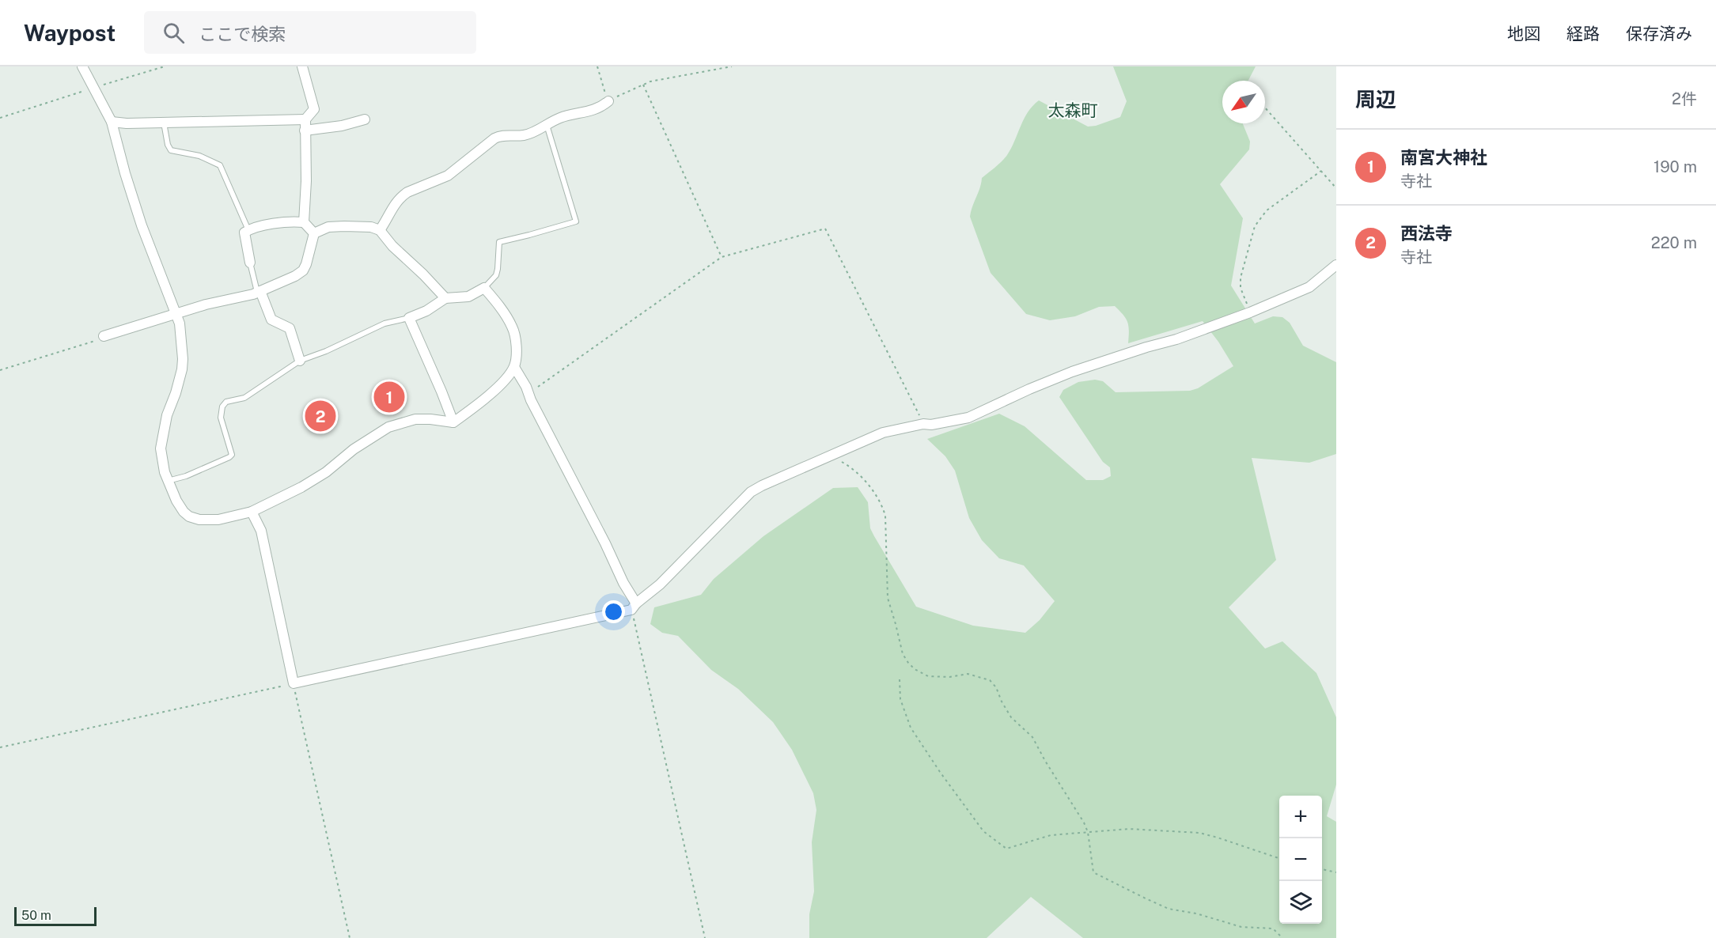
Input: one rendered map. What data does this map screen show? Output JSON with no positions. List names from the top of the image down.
{
  "districts": ["太森町"],
  "scale_bar": "50 m",
  "north": "bottom left",
  "page": {
    "header": "Waypost",
    "search": "ここで検索",
    "nav": ["地図", "経路", "保存済み"],
    "heading": ["周辺", "2件"],
    "list": [
      {
        "mark": "1",
        "name": "南宮大神社",
        "note": "寺社",
        "value": "190 m"
      },
      {
        "mark": "2",
        "name": "西法寺",
        "note": "寺社",
        "value": "220 m"
      }
    ],
    "pins": ["1", "2"],
    "map_buttons": ["+", "−"],
    "scale": "50 m"
  }
}
